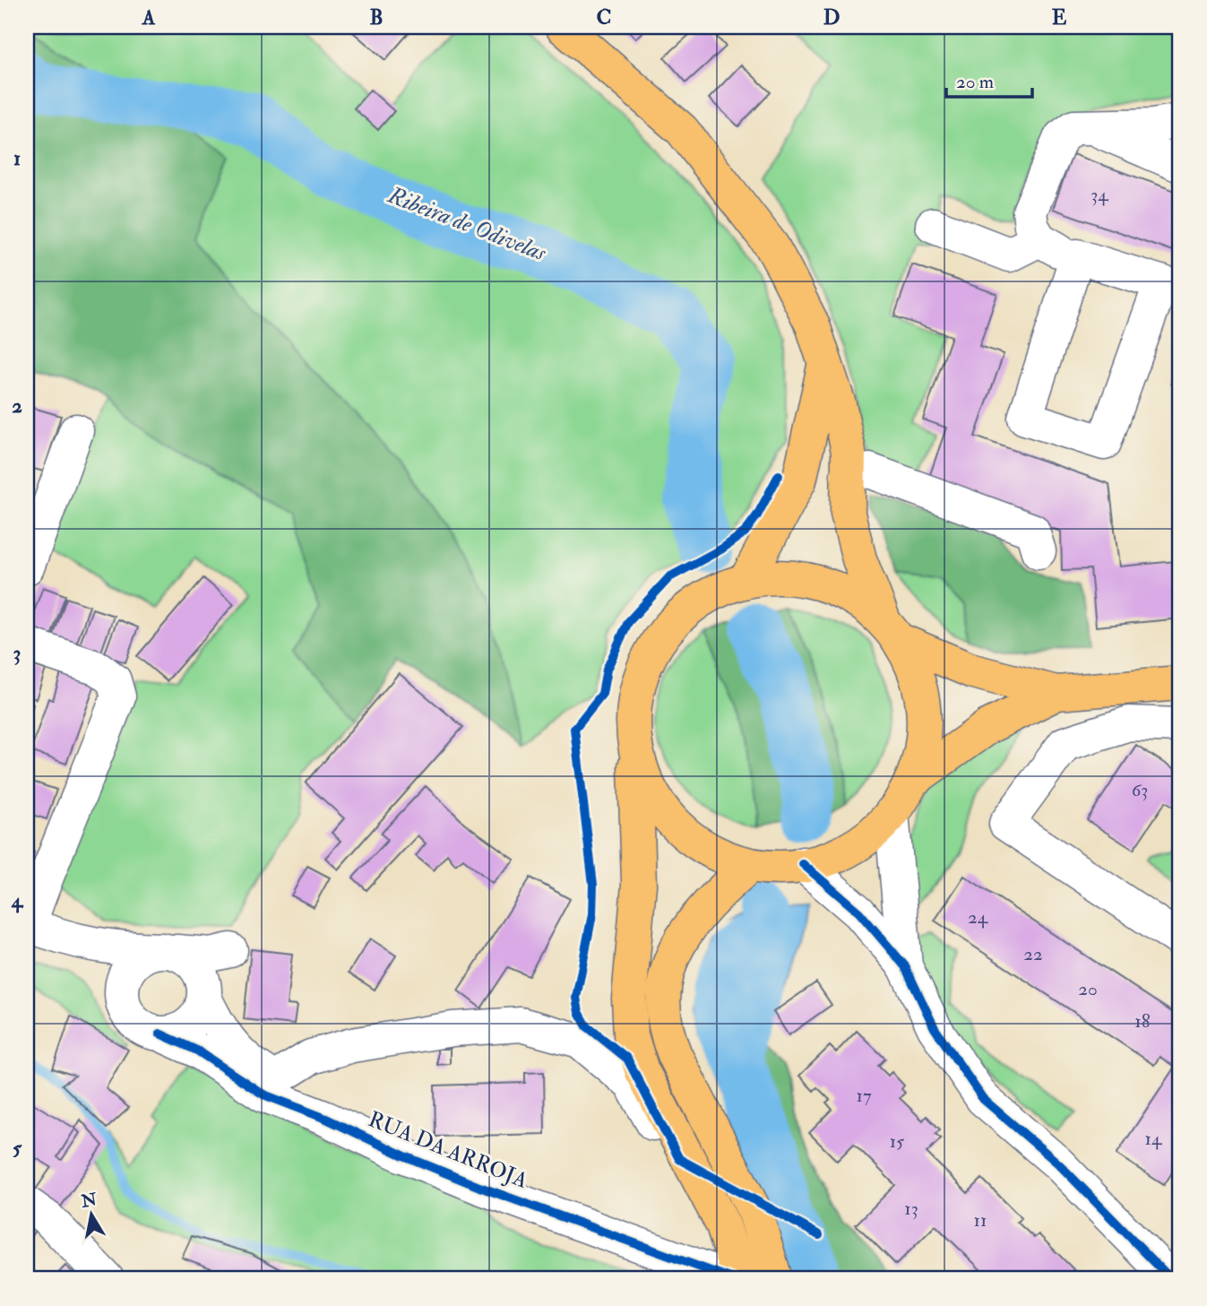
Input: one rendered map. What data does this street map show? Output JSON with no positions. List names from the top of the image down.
{
  "streets": {
    "street": ["RUA DA ARROJA"]
  },
  "water": ["Ribeira de Odivelas"],
  "house_numbers": [
    "34",
    "63",
    "24",
    "22",
    "20",
    "18",
    "17",
    "14",
    "15",
    "13",
    "11"
  ],
  "scale_bar": "20 m",
  "north": "top",
  "grid": {
    "columns": [
      "A",
      "B",
      "C",
      "D",
      "E"
    ],
    "rows": [
      "1",
      "2",
      "3",
      "4",
      "5"
    ]
  }
}
